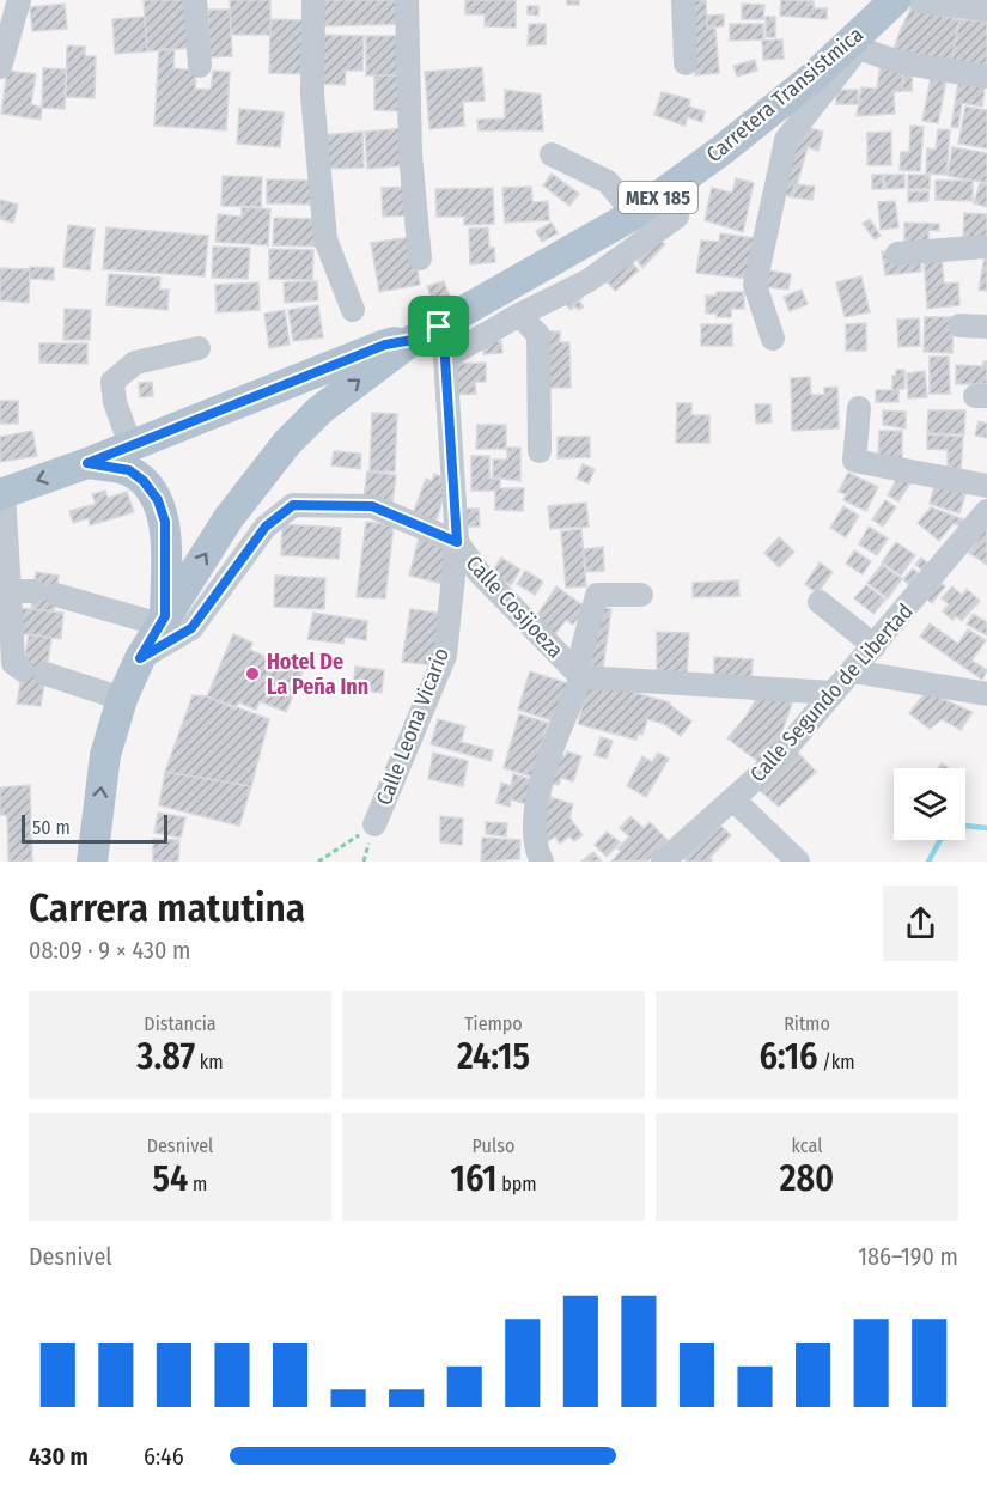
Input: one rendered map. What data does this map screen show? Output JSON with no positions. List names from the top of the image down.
{
  "streets": {
    "main road": ["Carretera Transistmica", "MEX 185"],
    "street": ["Calle Cosijoeza", "Calle Segundo de Libertad", "Calle Leona Vicario"]
  },
  "crossings": [
    ["Carretera Transistmica", "Calle Cosijoeza"],
    ["Carretera Transistmica", "Calle Leona Vicario"],
    ["Calle Cosijoeza", "Calle Segundo de Libertad"],
    ["Calle Cosijoeza", "Calle Leona Vicario"]
  ],
  "places": ["Hotel De La Peña Inn"],
  "scale_bar": "50 m",
  "page": {
    "scale": "50 m",
    "heading": ["Carrera matutina", "08:09 · 9 × 430 m"],
    "stats": [
      ["Distancia", "3.87 km"],
      ["Tiempo", "24:15"],
      ["Ritmo", "6:16 /km"],
      ["Desnivel", "54 m"],
      ["Pulso", "161 bpm"],
      ["kcal", "280"]
    ],
    "chart": ["Desnivel", "186–190 m"],
    "list": [
      {
        "name": "430 m",
        "note": "6:46"
      }
    ]
  }
}
